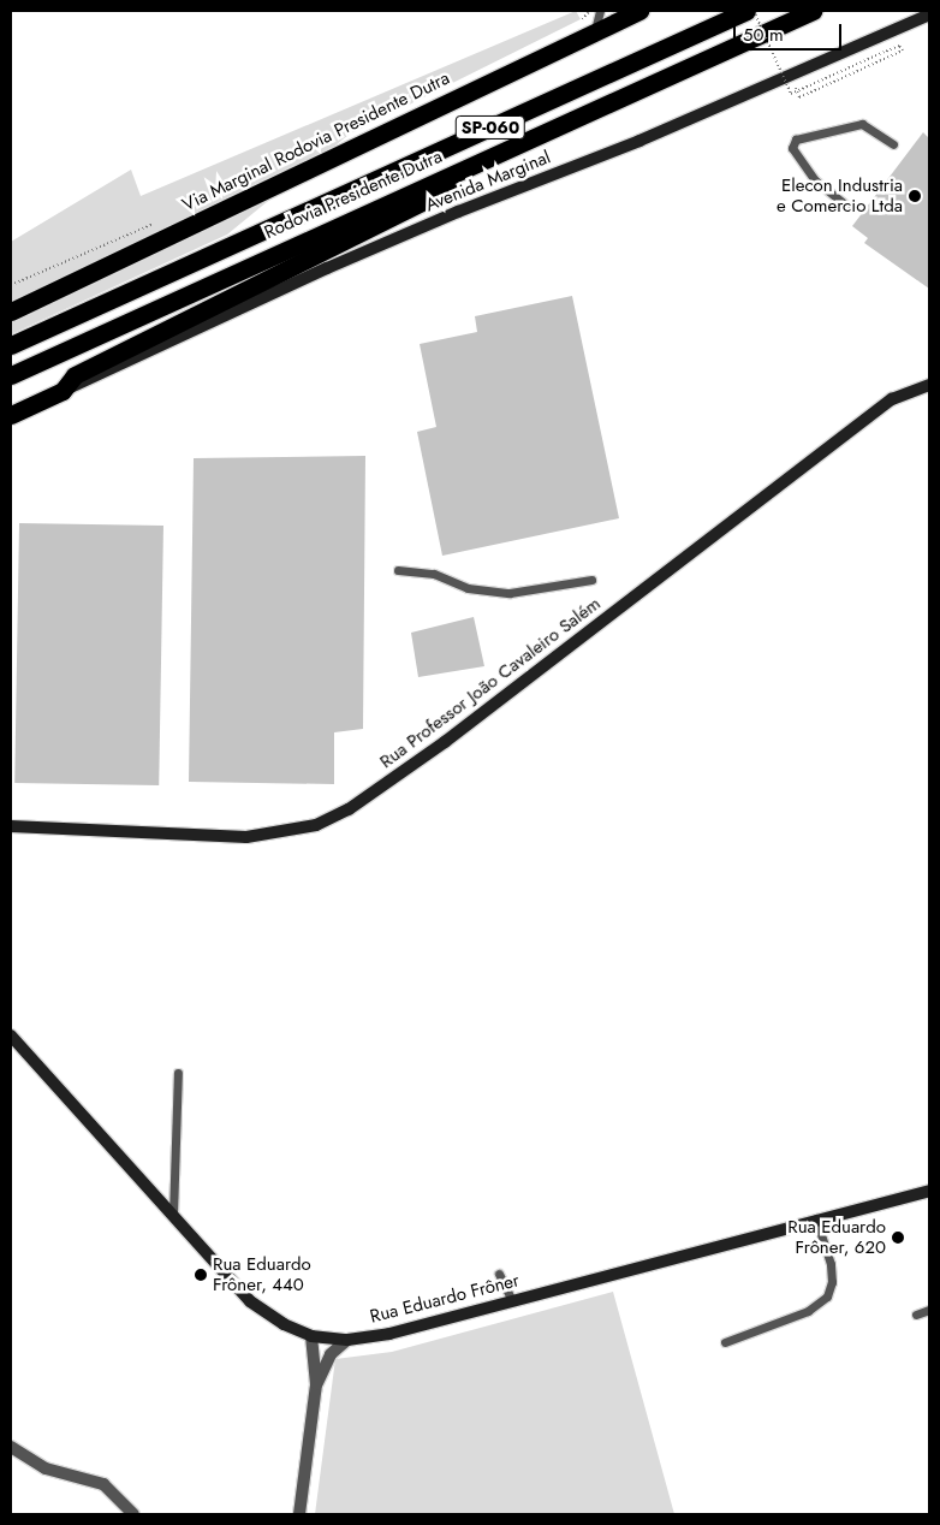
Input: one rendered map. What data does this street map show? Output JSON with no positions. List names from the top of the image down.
{
  "streets": {
    "highway": ["SP-060", "Via Marginal Rodovia Presidente Dutra", "Rodovia Presidente Dutra"],
    "main road": ["Avenida Marginal", "Rua Professor João Cavaleiro Salém", "Rua Eduardo Frôner"]
  },
  "places": ["Elecon Industria e Comercio Ltda", "Rua Eduardo Frôner, 620", "Rua Eduardo Frôner, 440"],
  "scale_bar": "50 m"
}
